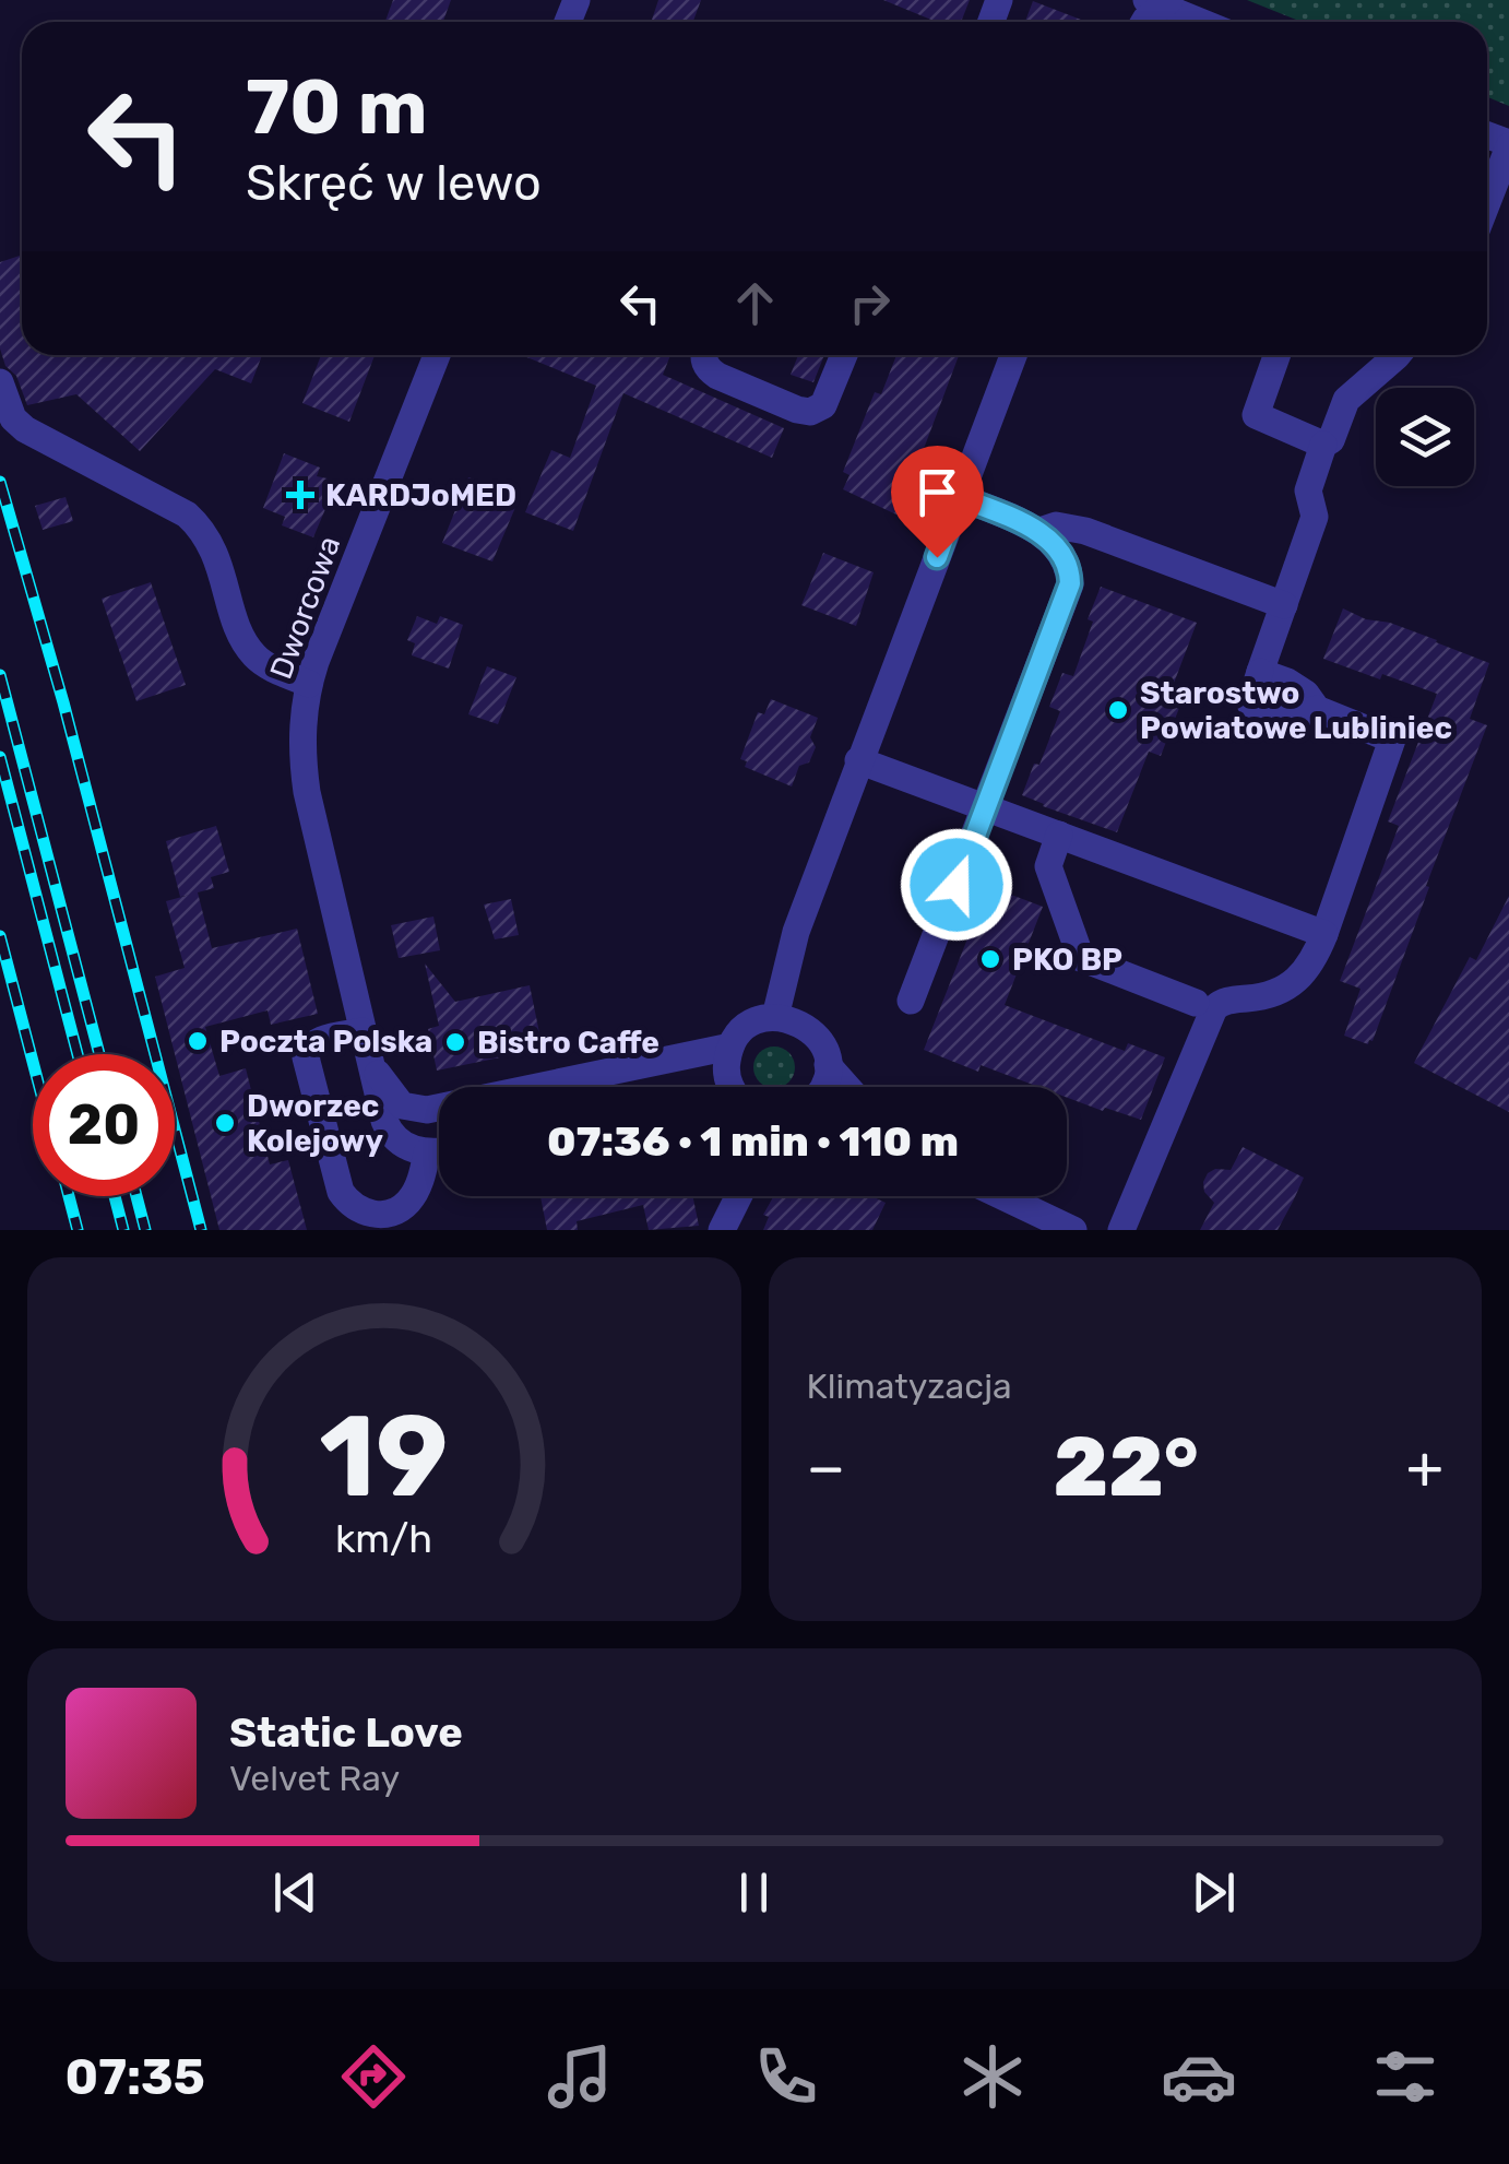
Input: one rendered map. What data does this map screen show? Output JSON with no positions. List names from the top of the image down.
{
  "streets": {
    "street": ["Dworcowa"]
  },
  "places": {
    "health": ["KARDJoMED"],
    "other": [
      "Starostwo Powiatowe Lubliniec",
      "PKO BP",
      "Poczta Polska",
      "Bistro Caffe",
      "Dworzec Kolejowy"
    ]
  },
  "page": {
    "turn": ["70 m", "Skręć w lewo"],
    "limit": "20",
    "trip": "07:36 · 1 min · 110 m",
    "tile": "Klimatyzacja",
    "heat": ["−", "22°", "+"],
    "song": ["Static Love", "Velvet Ray"],
    "tabs": "07:35",
    "gauge": ["19", "km/h"]
  }
}
